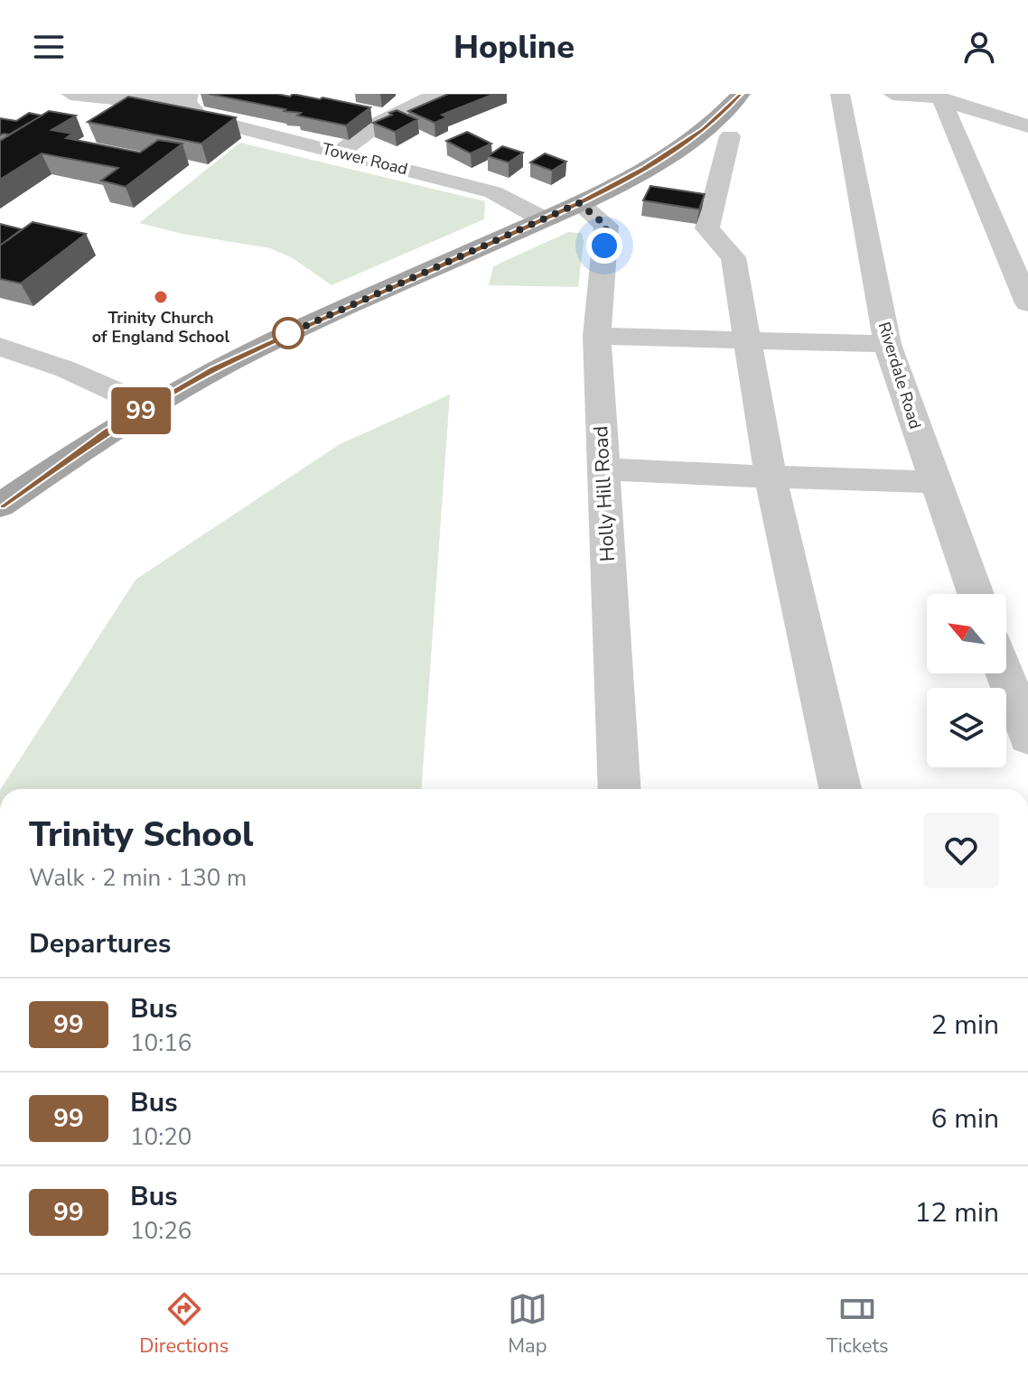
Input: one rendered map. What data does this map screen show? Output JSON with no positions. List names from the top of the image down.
{
  "streets": {
    "street": ["Tower Road", "Riverdale Road", "Holly Hill Road"]
  },
  "places": ["Trinity Church of England School"],
  "lines": ["bus line 99"],
  "north": "top left",
  "page": {
    "header": "Hopline",
    "on_map": "99",
    "heading": [
      ["Trinity School", "Walk · 2 min · 130 m"],
      "Departures"
    ],
    "list": [
      {
        "mark": "99",
        "name": "Bus",
        "note": "10:16",
        "value": "2 min"
      },
      {
        "mark": "99",
        "name": "Bus",
        "note": "10:20",
        "value": "6 min"
      },
      {
        "mark": "99",
        "name": "Bus",
        "note": "10:26",
        "value": "12 min"
      }
    ],
    "tabs": ["Directions", "Map", "Tickets"]
  }
}
